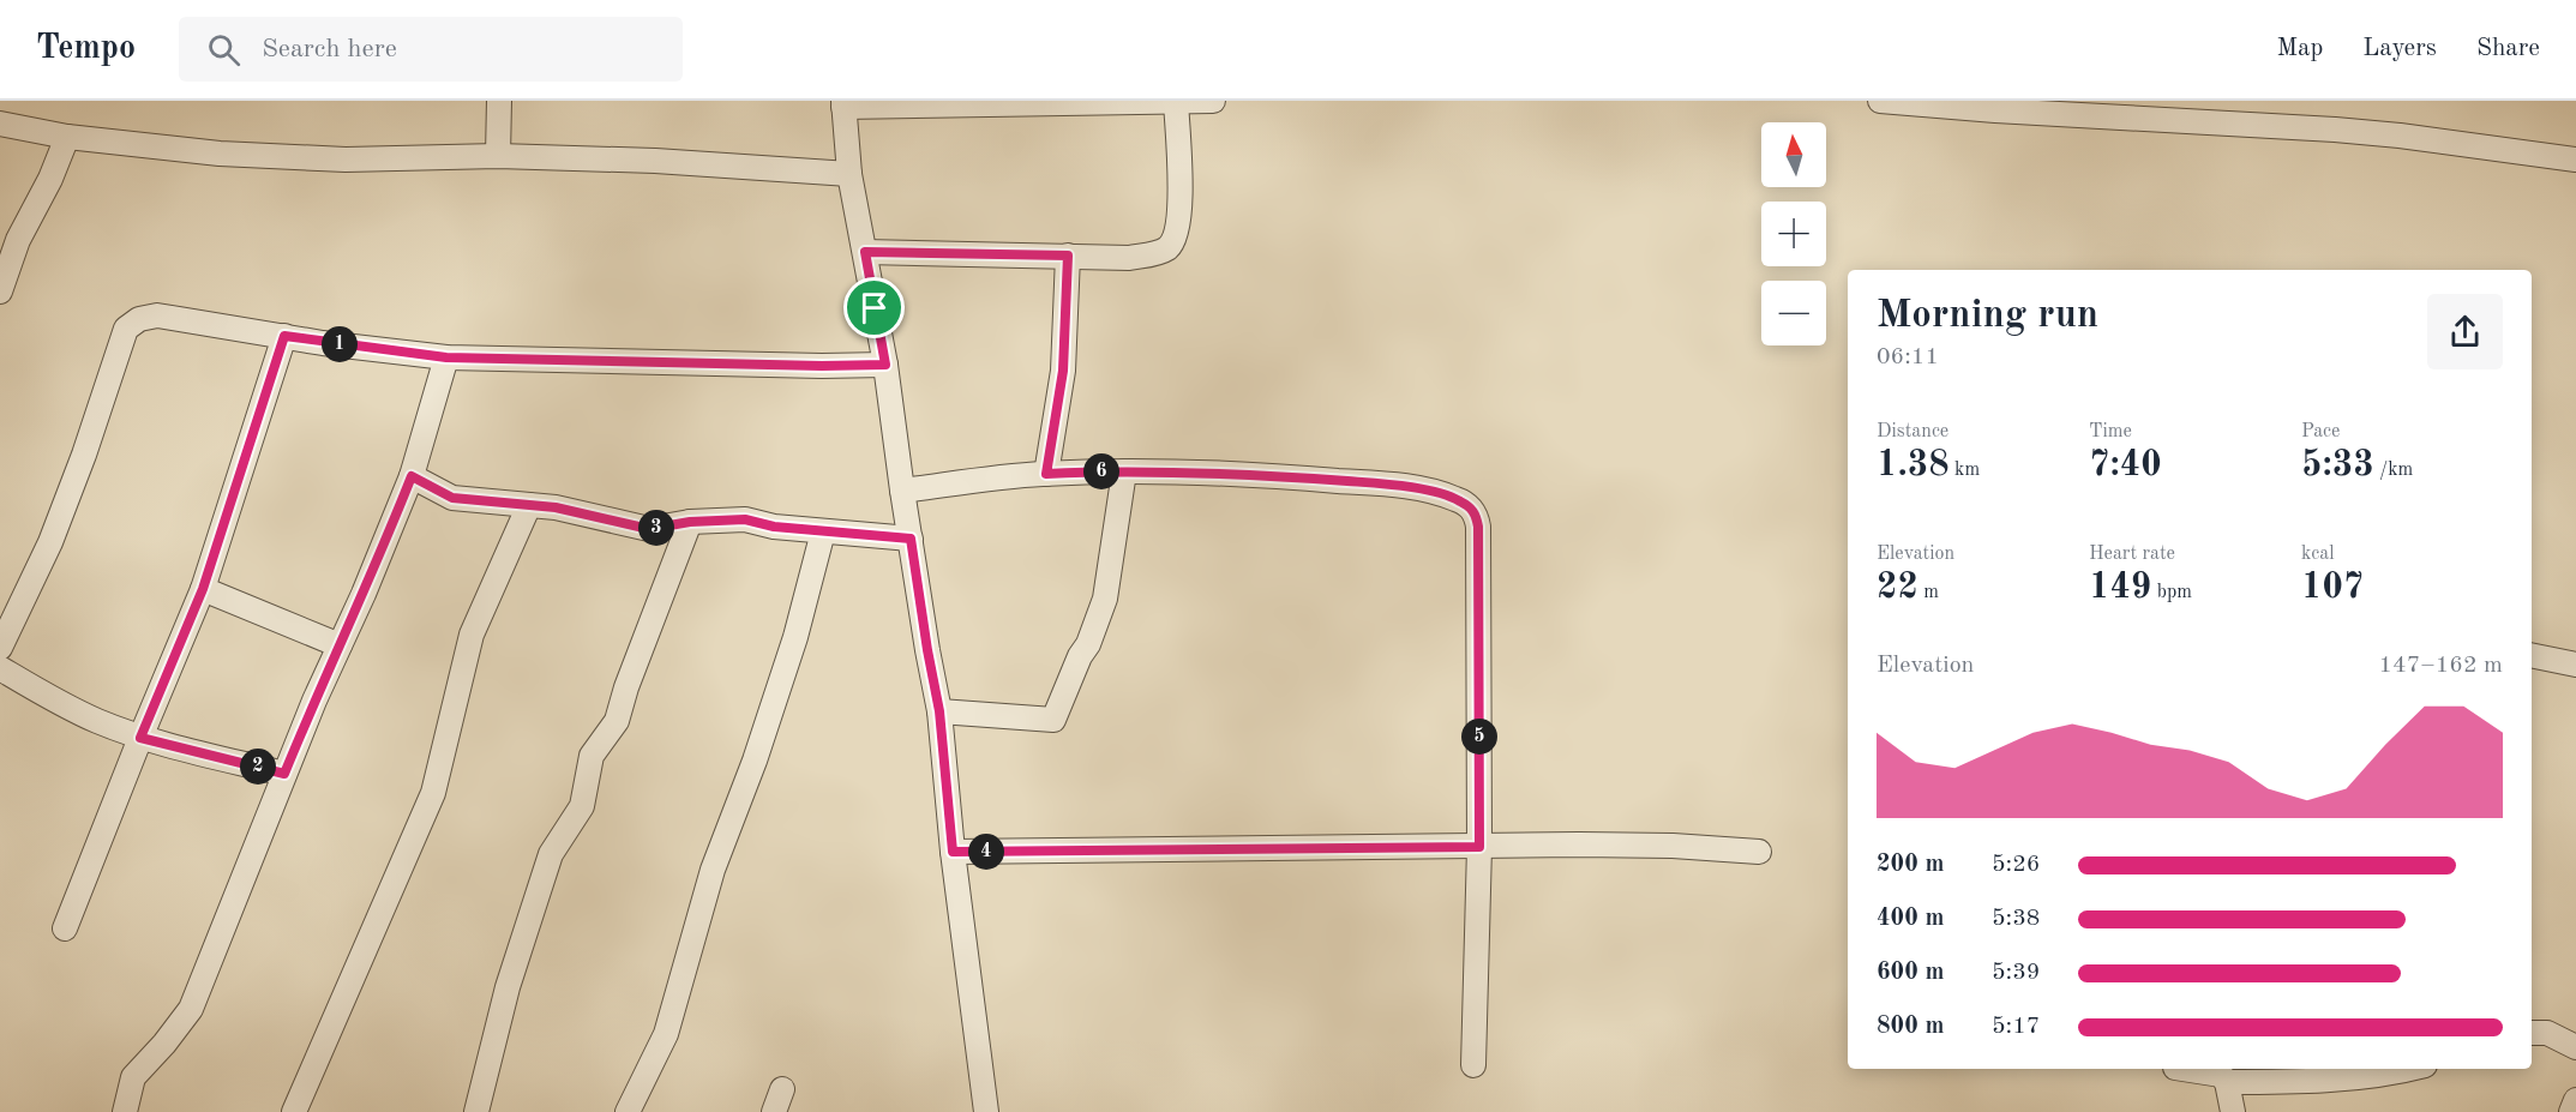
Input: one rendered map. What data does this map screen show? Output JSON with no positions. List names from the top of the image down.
{
  "north": "top",
  "page": {
    "header": "Tempo",
    "search": "Search here",
    "nav": ["Map", "Layers", "Share"],
    "map_buttons": ["+", "−"],
    "heading": ["Morning run", "06:11"],
    "pins": [
      "1",
      "6",
      "3",
      "5",
      "2",
      "4"
    ],
    "stats": [
      ["Distance", "1.38 km"],
      ["Time", "7:40"],
      ["Pace", "5:33 /km"],
      ["Elevation", "22 m"],
      ["Heart rate", "149 bpm"],
      ["kcal", "107"]
    ],
    "chart": ["Elevation", "147–162 m"],
    "list": [
      {
        "name": "200 m",
        "note": "5:26"
      },
      {
        "name": "400 m",
        "note": "5:38"
      },
      {
        "name": "600 m",
        "note": "5:39"
      },
      {
        "name": "800 m",
        "note": "5:17"
      }
    ]
  }
}
